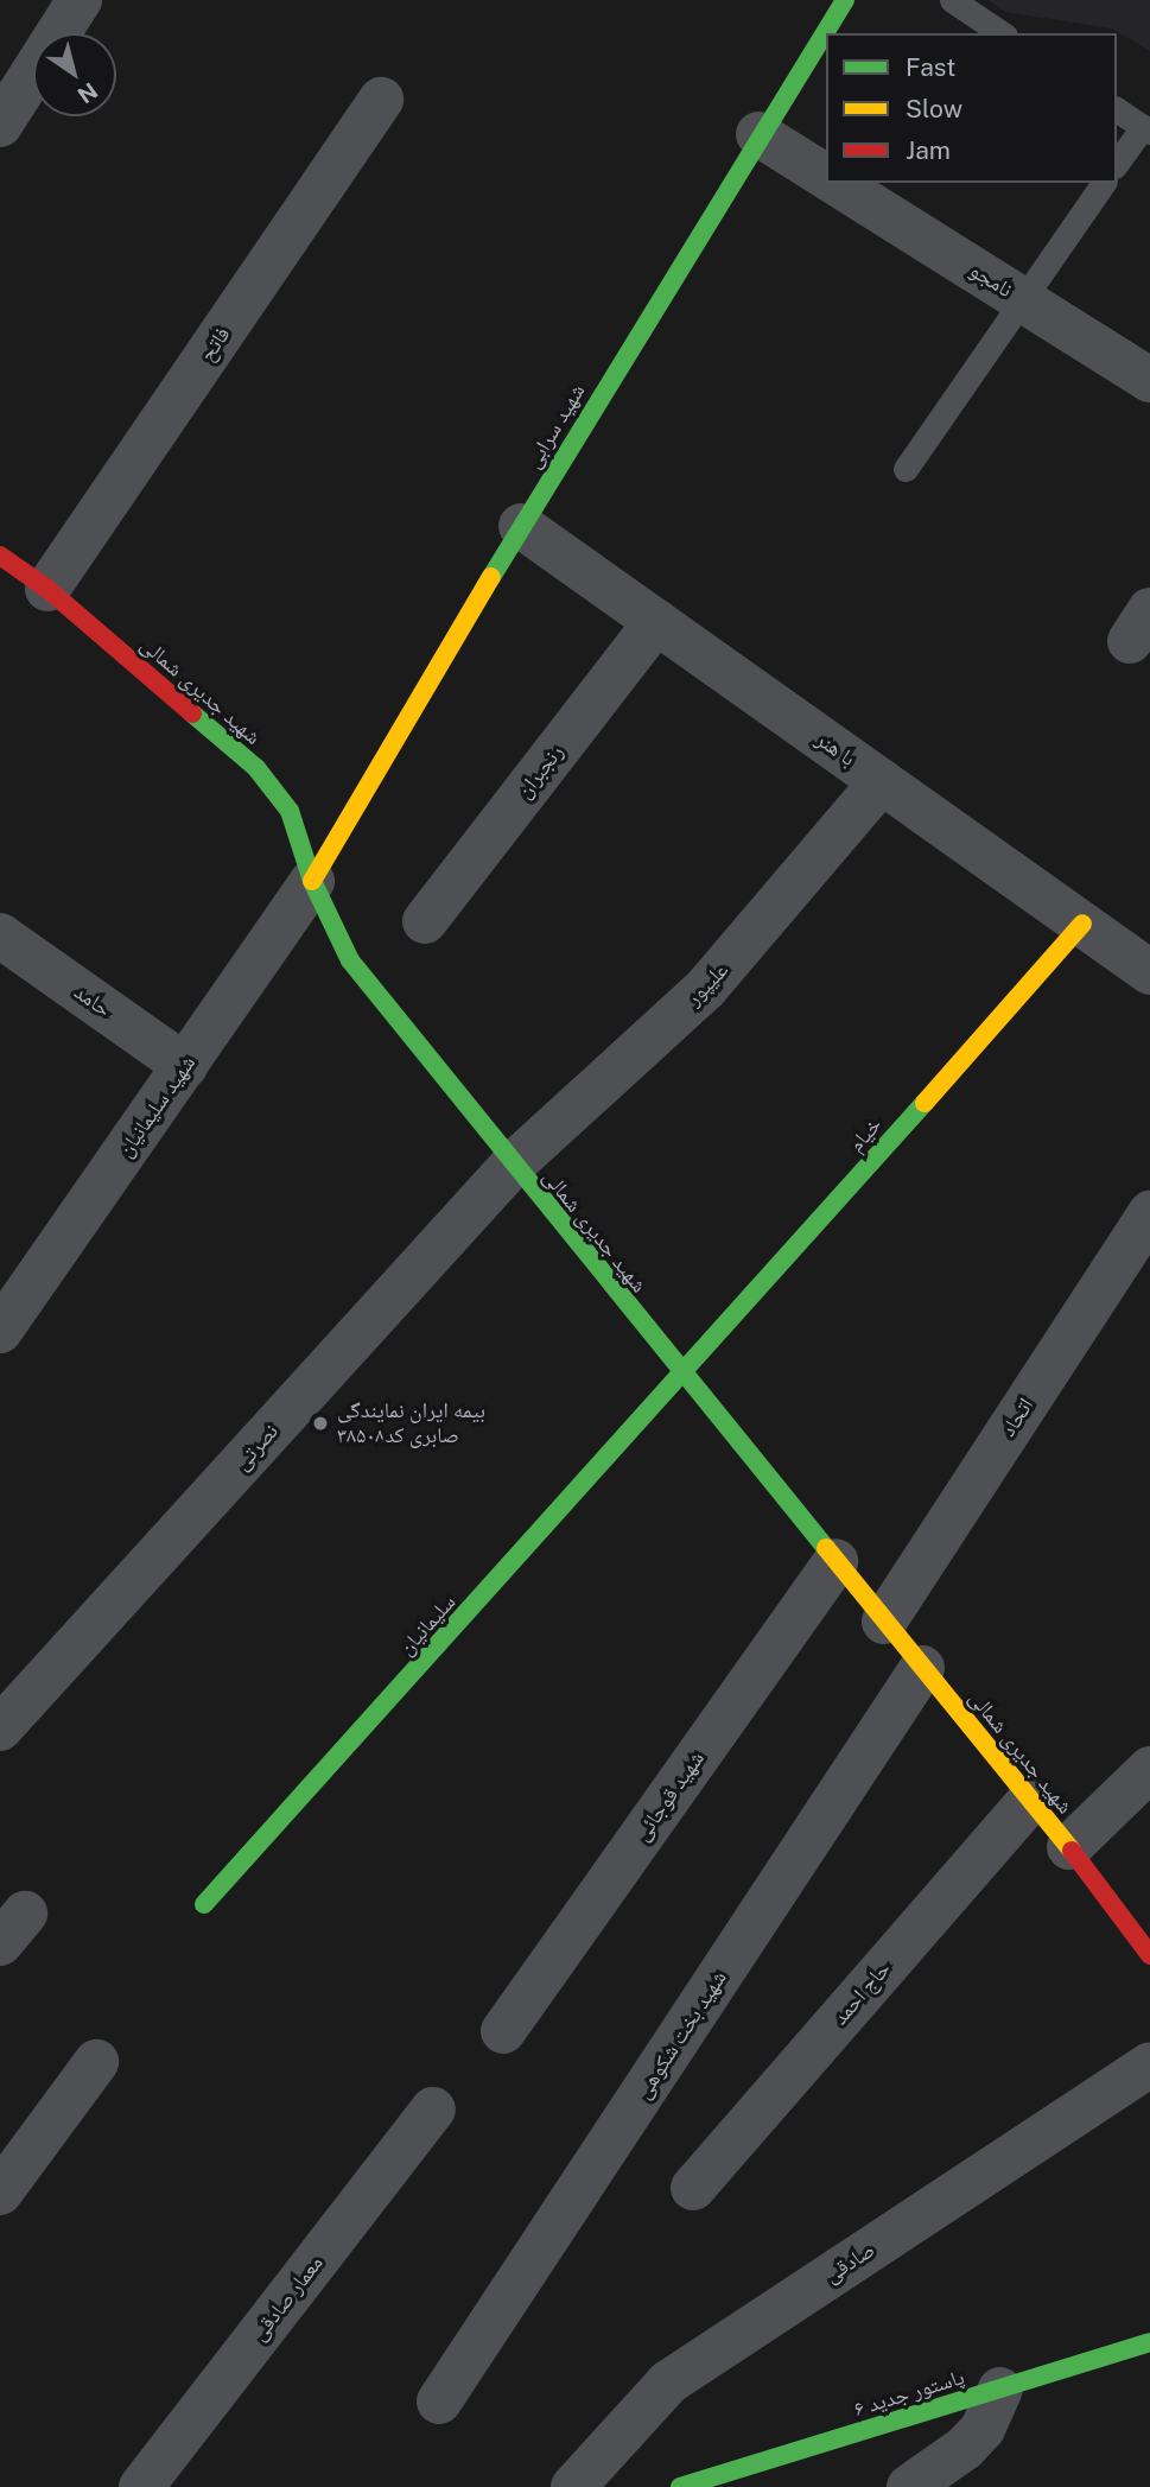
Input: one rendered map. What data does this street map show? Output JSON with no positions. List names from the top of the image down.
{
  "streets": {
    "main road": [
      "شهید سرابی",
      "شهید جدیری شمالی",
      "خیام",
      "سلیمانیان",
      "پاستور جدید ۶"
    ],
    "street": [
      "نامجو",
      "فاتح",
      "با هنر",
      "رنجبران",
      "علیپور",
      "حامد",
      "شهید سلیمانیان",
      "اتحاد",
      "نصرتی",
      "شهید قوجائی",
      "حاج احمد",
      "شهید بخت شکوهی",
      "صادقی",
      "معمار صادقی"
    ]
  },
  "crossings": [
    ["نامجو", "شهید سرابی"],
    ["فاتح", "شهید جدیری شمالی"],
    ["شهید سرابی", "شهید جدیری شمالی"],
    ["شهید سرابی", "با هنر"],
    ["شهید سرابی", "شهید سلیمانیان"],
    ["شهید جدیری شمالی", "علیپور"],
    ["شهید جدیری شمالی", "شهید سلیمانیان"],
    ["شهید جدیری شمالی", "خیام"],
    ["شهید جدیری شمالی", "اتحاد"],
    ["شهید جدیری شمالی", "نصرتی"],
    ["شهید جدیری شمالی", "سلیمانیان"],
    ["شهید جدیری شمالی", "شهید قوجائی"],
    ["شهید جدیری شمالی", "حاج احمد"],
    ["شهید جدیری شمالی", "شهید بخت شکوهی"],
    ["با هنر", "رنجبران"],
    ["با هنر", "علیپور"],
    ["با هنر", "خیام"],
    ["علیپور", "نصرتی"],
    ["حامد", "شهید سلیمانیان"],
    ["خیام", "سلیمانیان"]
  ],
  "places": ["بیمه ایران نمایندگی صابری کد۳۸۵۰۸"],
  "legend": ["Fast", "Slow", "Jam"],
  "north": "bottom right"
}
